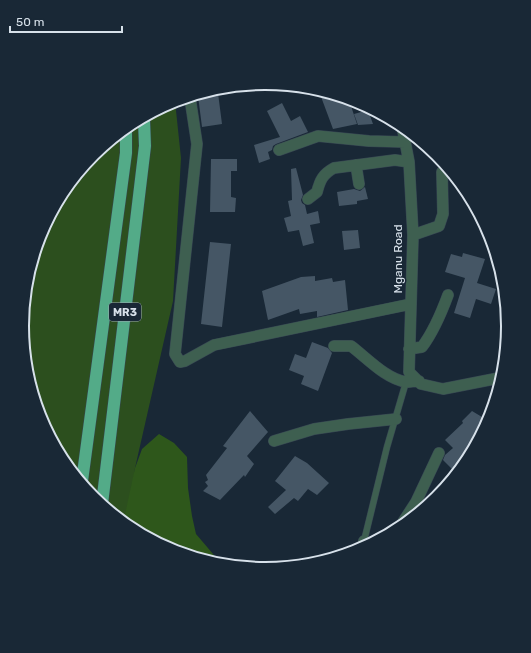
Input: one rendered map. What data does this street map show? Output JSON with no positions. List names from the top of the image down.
{
  "streets": {
    "highway": ["MR3"],
    "street": ["Mganu Road"]
  },
  "scale_bar": "50 m"
}
